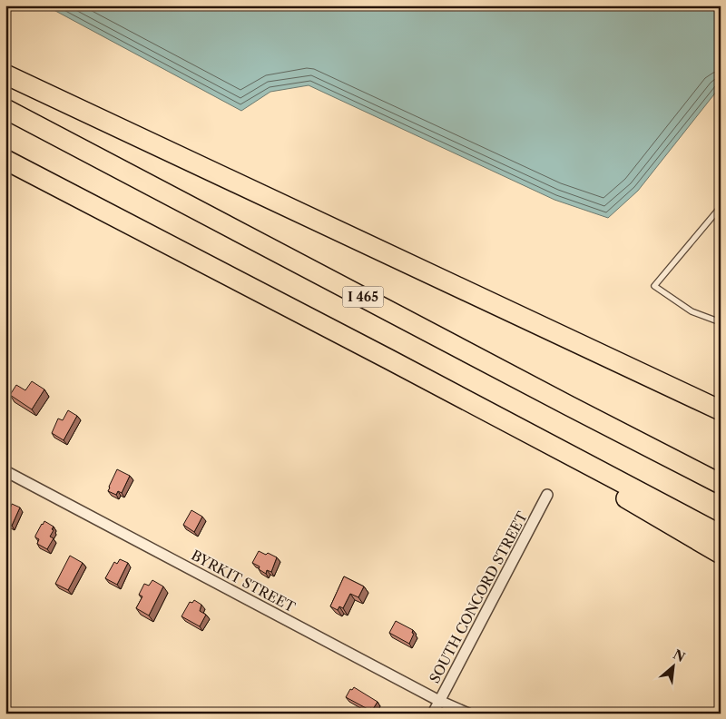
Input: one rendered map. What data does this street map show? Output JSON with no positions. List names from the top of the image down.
{
  "streets": {
    "highway": ["I 465"],
    "street": ["BYRKIT STREET", "SOUTH CONCORD STREET"]
  },
  "crossings": [
    ["BYRKIT STREET", "SOUTH CONCORD STREET"]
  ],
  "north": "top right"
}
